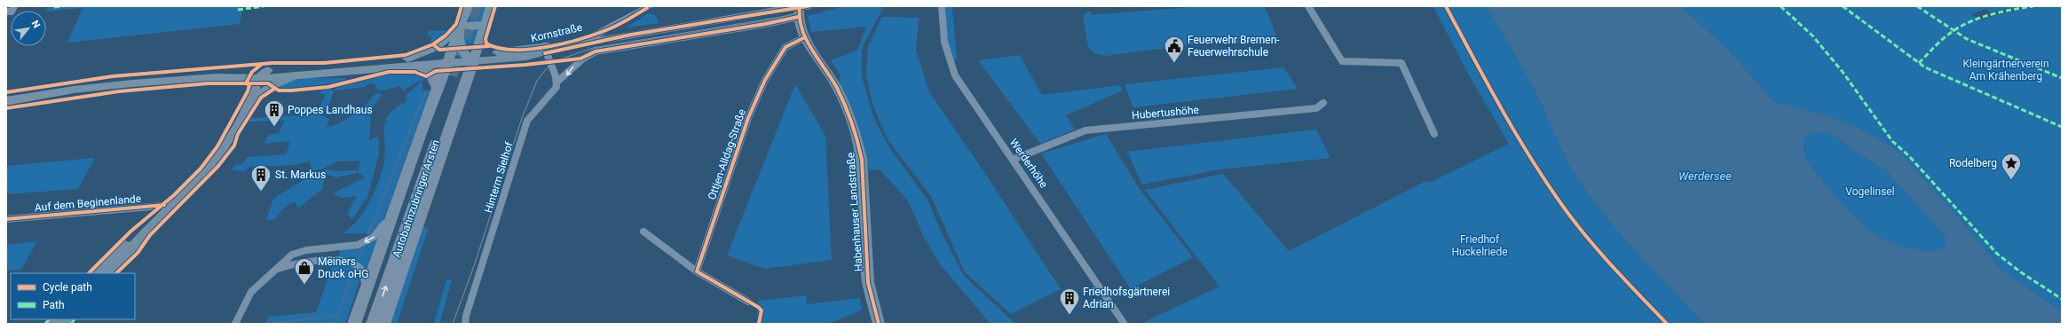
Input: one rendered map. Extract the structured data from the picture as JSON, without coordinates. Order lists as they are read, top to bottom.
{
  "streets": {
    "highway": ["Autobahnzubringer Arsten"],
    "street": [
      "Kornstraße",
      "Hubertushöhe",
      "Ottjen-Alldag-Straße",
      "Werderhöhe",
      "Hinterm Sielhof",
      "Auf dem Beginenlande",
      "Habenhauser Landstraße"
    ]
  },
  "crossings": [
    ["Hubertushöhe", "Werderhöhe"],
    ["Ottjen-Alldag-Straße", "Habenhauser Landstraße"],
    ["Hinterm Sielhof", "Habenhauser Landstraße"]
  ],
  "water": ["Werdersee"],
  "parks": ["Kleingärtnerverein Am Krähenberg", "Vogelinsel", "Friedhof Huckelriede"],
  "places": {
    "public building": ["Feuerwehr Bremen- Feuerwehrschule"],
    "building": ["Poppes Landhaus", "St. Markus", "Friedhofsgärtnerei Adrian"],
    "place": ["Rodelberg"],
    "shop": ["Meiners Druck oHG"]
  },
  "legend": ["Cycle path", "Path"],
  "north": "top right"
}
